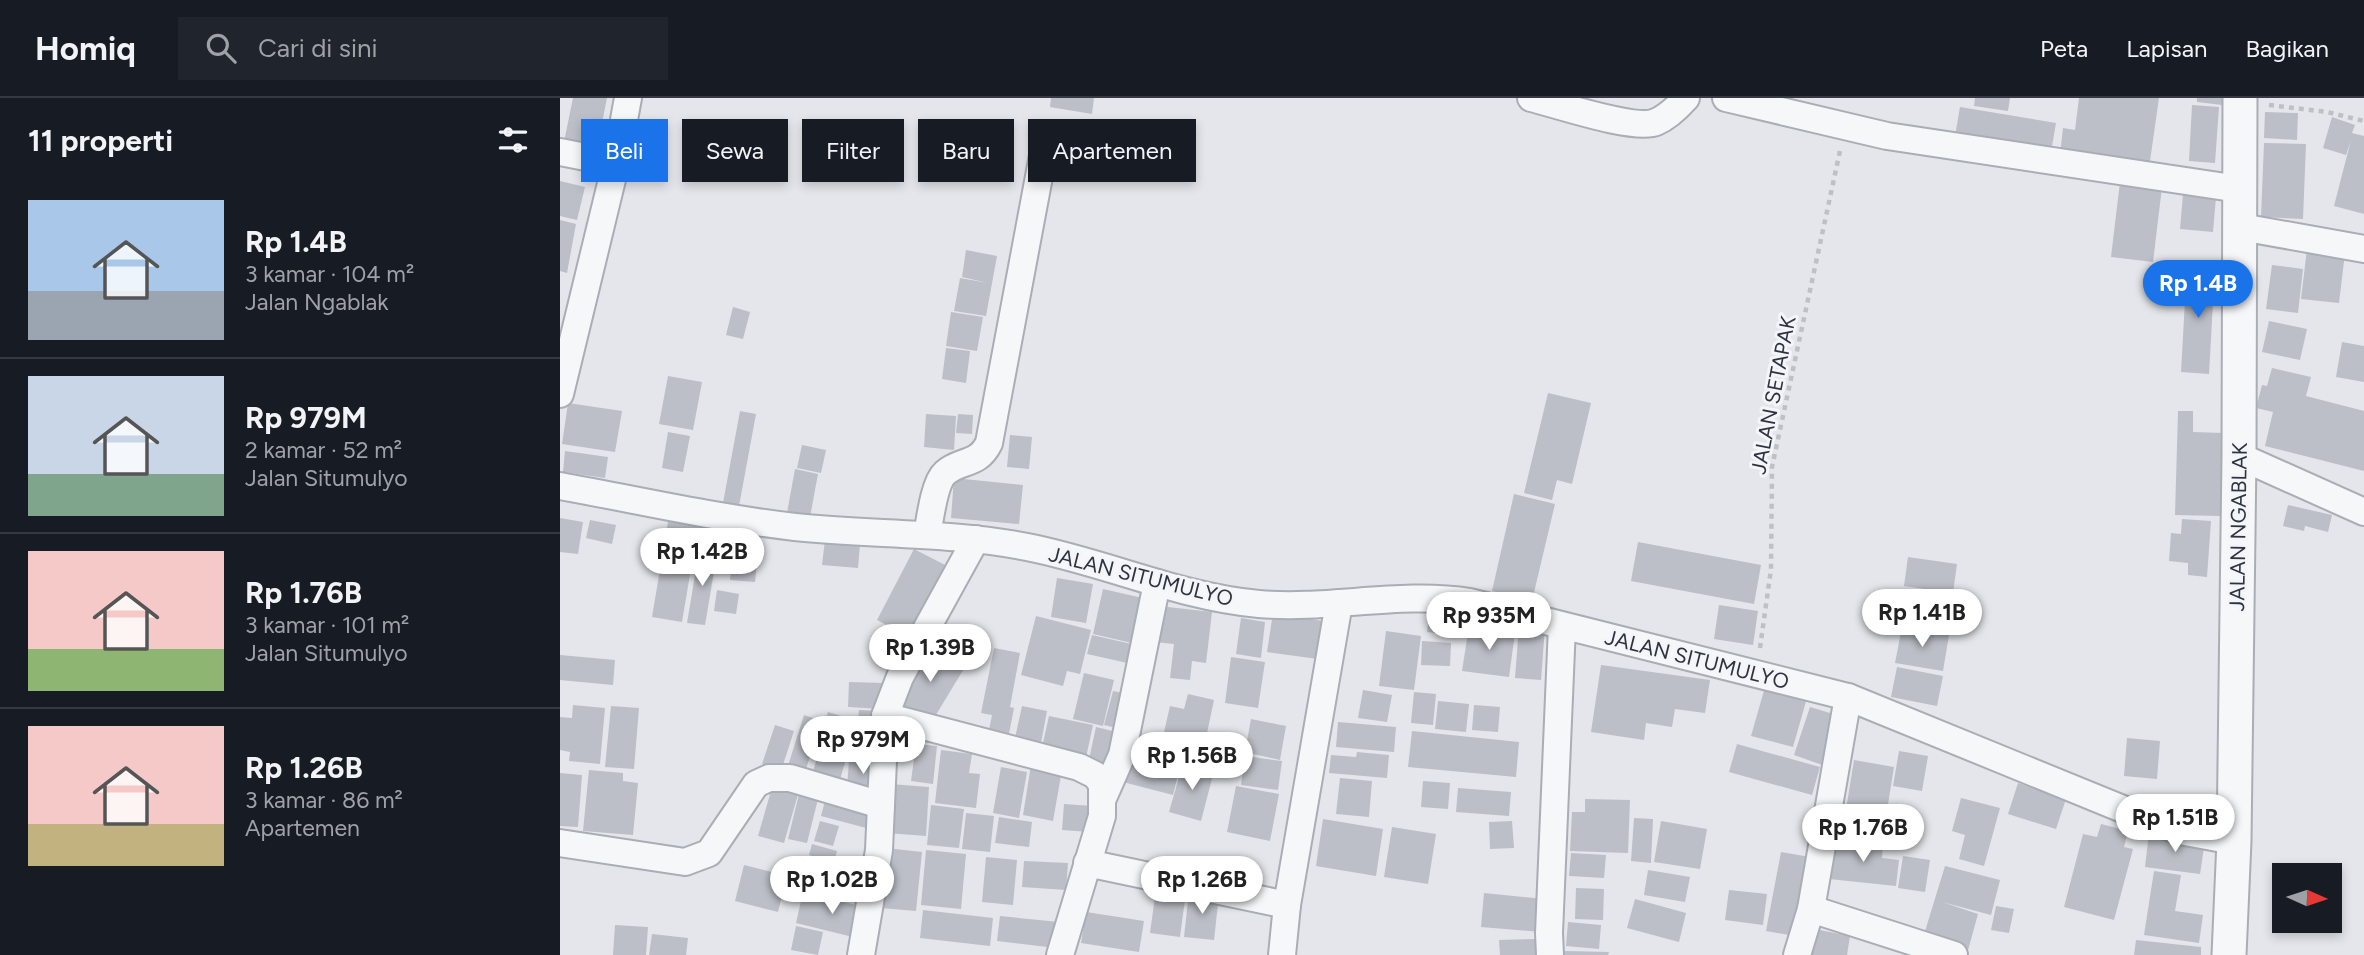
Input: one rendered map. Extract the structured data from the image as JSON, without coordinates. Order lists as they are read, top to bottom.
{
  "streets": {
    "street": ["JALAN NGABLAK", "JALAN SITUMULYO"],
    "path": ["JALAN SETAPAK"]
  },
  "crossings": [
    ["JALAN SETAPAK", "JALAN SITUMULYO"],
    ["JALAN NGABLAK", "JALAN SITUMULYO"]
  ],
  "north": "right",
  "page": {
    "header": "Homiq",
    "search": "Cari di sini",
    "nav": ["Peta", "Lapisan", "Bagikan"],
    "heading": "11 properti",
    "chip": [
      "Beli",
      "Sewa",
      "Filter",
      "Baru",
      "Apartemen"
    ],
    "list": [
      {
        "name": "Rp 1.4B",
        "note": "3 kamar · 104 m² · Jalan Ngablak"
      },
      {
        "name": "Rp 979M",
        "note": "2 kamar · 52 m² · Jalan Situmulyo"
      },
      {
        "name": "Rp 1.76B",
        "note": "3 kamar · 101 m² · Jalan Situmulyo"
      },
      {
        "name": "Rp 1.26B",
        "note": "3 kamar · 86 m² · Apartemen"
      }
    ],
    "price": [
      "Rp 1.4B",
      "Rp 1.42B",
      "Rp 1.41B",
      "Rp 935M",
      "Rp 1.39B",
      "Rp 979M",
      "Rp 1.56B",
      "Rp 1.51B",
      "Rp 1.76B",
      "Rp 1.02B",
      "Rp 1.26B"
    ]
  }
}
